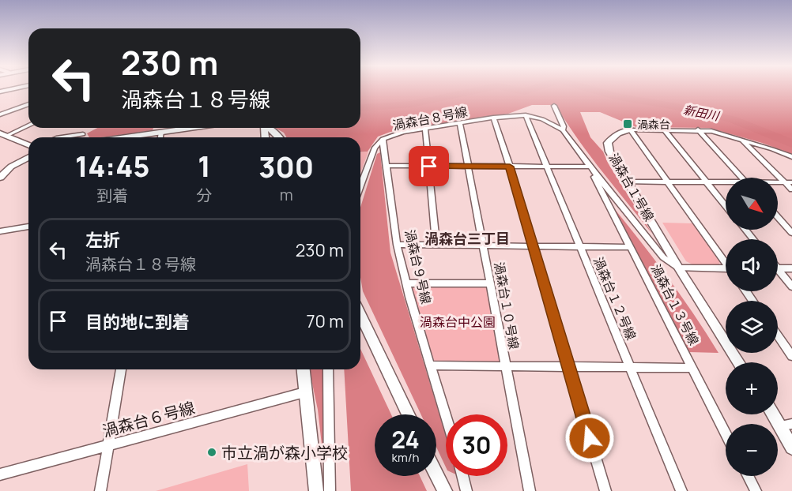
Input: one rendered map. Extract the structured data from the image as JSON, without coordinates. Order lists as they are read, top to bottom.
{
  "streets": {
    "street": [
      "渦森台８号線",
      "渦森台１号線",
      "渦森台９号線",
      "渦森台１２号線",
      "渦森台１３号線",
      "渦森台１０号線",
      "渦森台６号線"
    ]
  },
  "crossings": [
    ["渦森台８号線", "渦森台１号線"],
    ["渦森台８号線", "渦森台９号線"],
    ["渦森台８号線", "渦森台１２号線"],
    ["渦森台８号線", "渦森台１３号線"],
    ["渦森台８号線", "渦森台１０号線"]
  ],
  "districts": ["渦森台三丁目"],
  "water": ["新田川"],
  "parks": ["渦森台中公園"],
  "places": {
    "transit": ["渦森台"],
    "other": ["市立渦が森小学校"]
  },
  "north": "bottom right",
  "page": {
    "turn": ["230 m", "渦森台１８号線"],
    "eta": [
      "14:45",
      "到着",
      "1",
      "分",
      "300",
      "m"
    ],
    "map_buttons": ["+", "−"],
    "list": [
      {
        "name": "左折",
        "note": "渦森台１８号線",
        "value": "230 m"
      },
      {
        "name": "目的地に到着",
        "value": "70 m"
      }
    ],
    "speed": "24 km/h",
    "limit": "30"
  }
}
